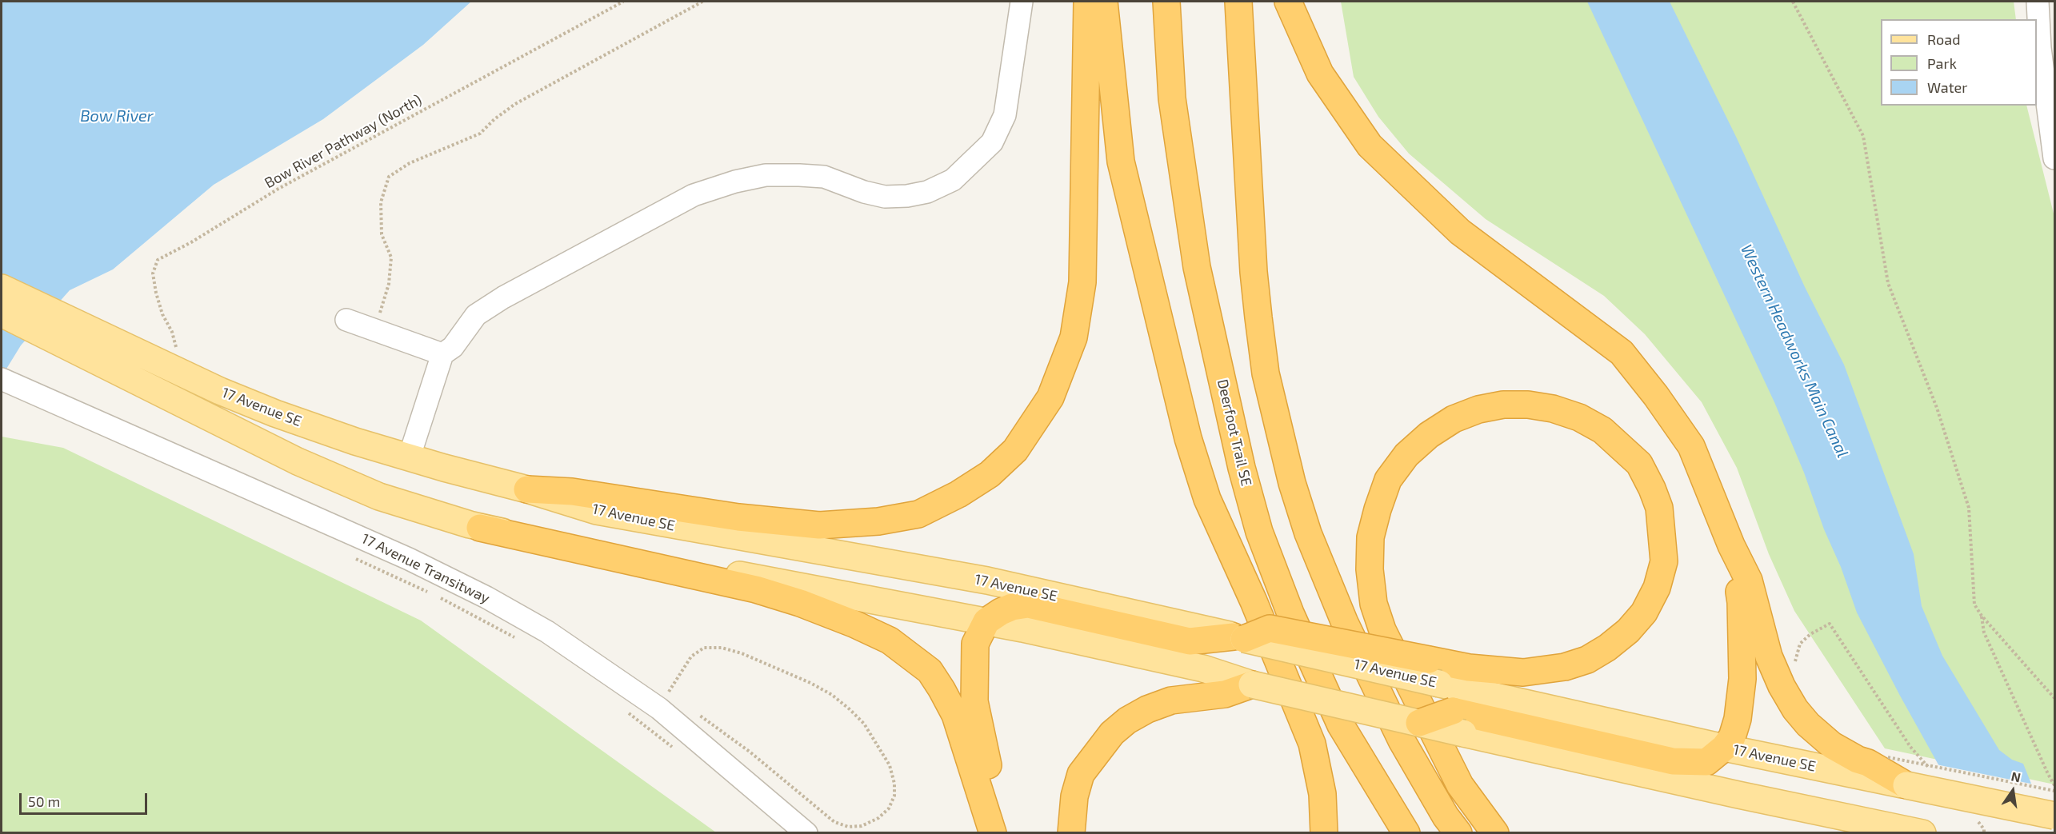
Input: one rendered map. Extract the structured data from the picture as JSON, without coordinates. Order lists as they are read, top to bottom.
{
  "streets": {
    "highway": ["Deerfoot Trail SE"],
    "main road": ["17 Avenue SE"],
    "street": ["17 Avenue Transitway"],
    "path": ["Bow River Pathway (North)"]
  },
  "water": ["Bow River", "Western Headworks Main Canal"],
  "legend": ["Road", "Park", "Water"],
  "scale_bar": "50 m",
  "north": "top"
}
